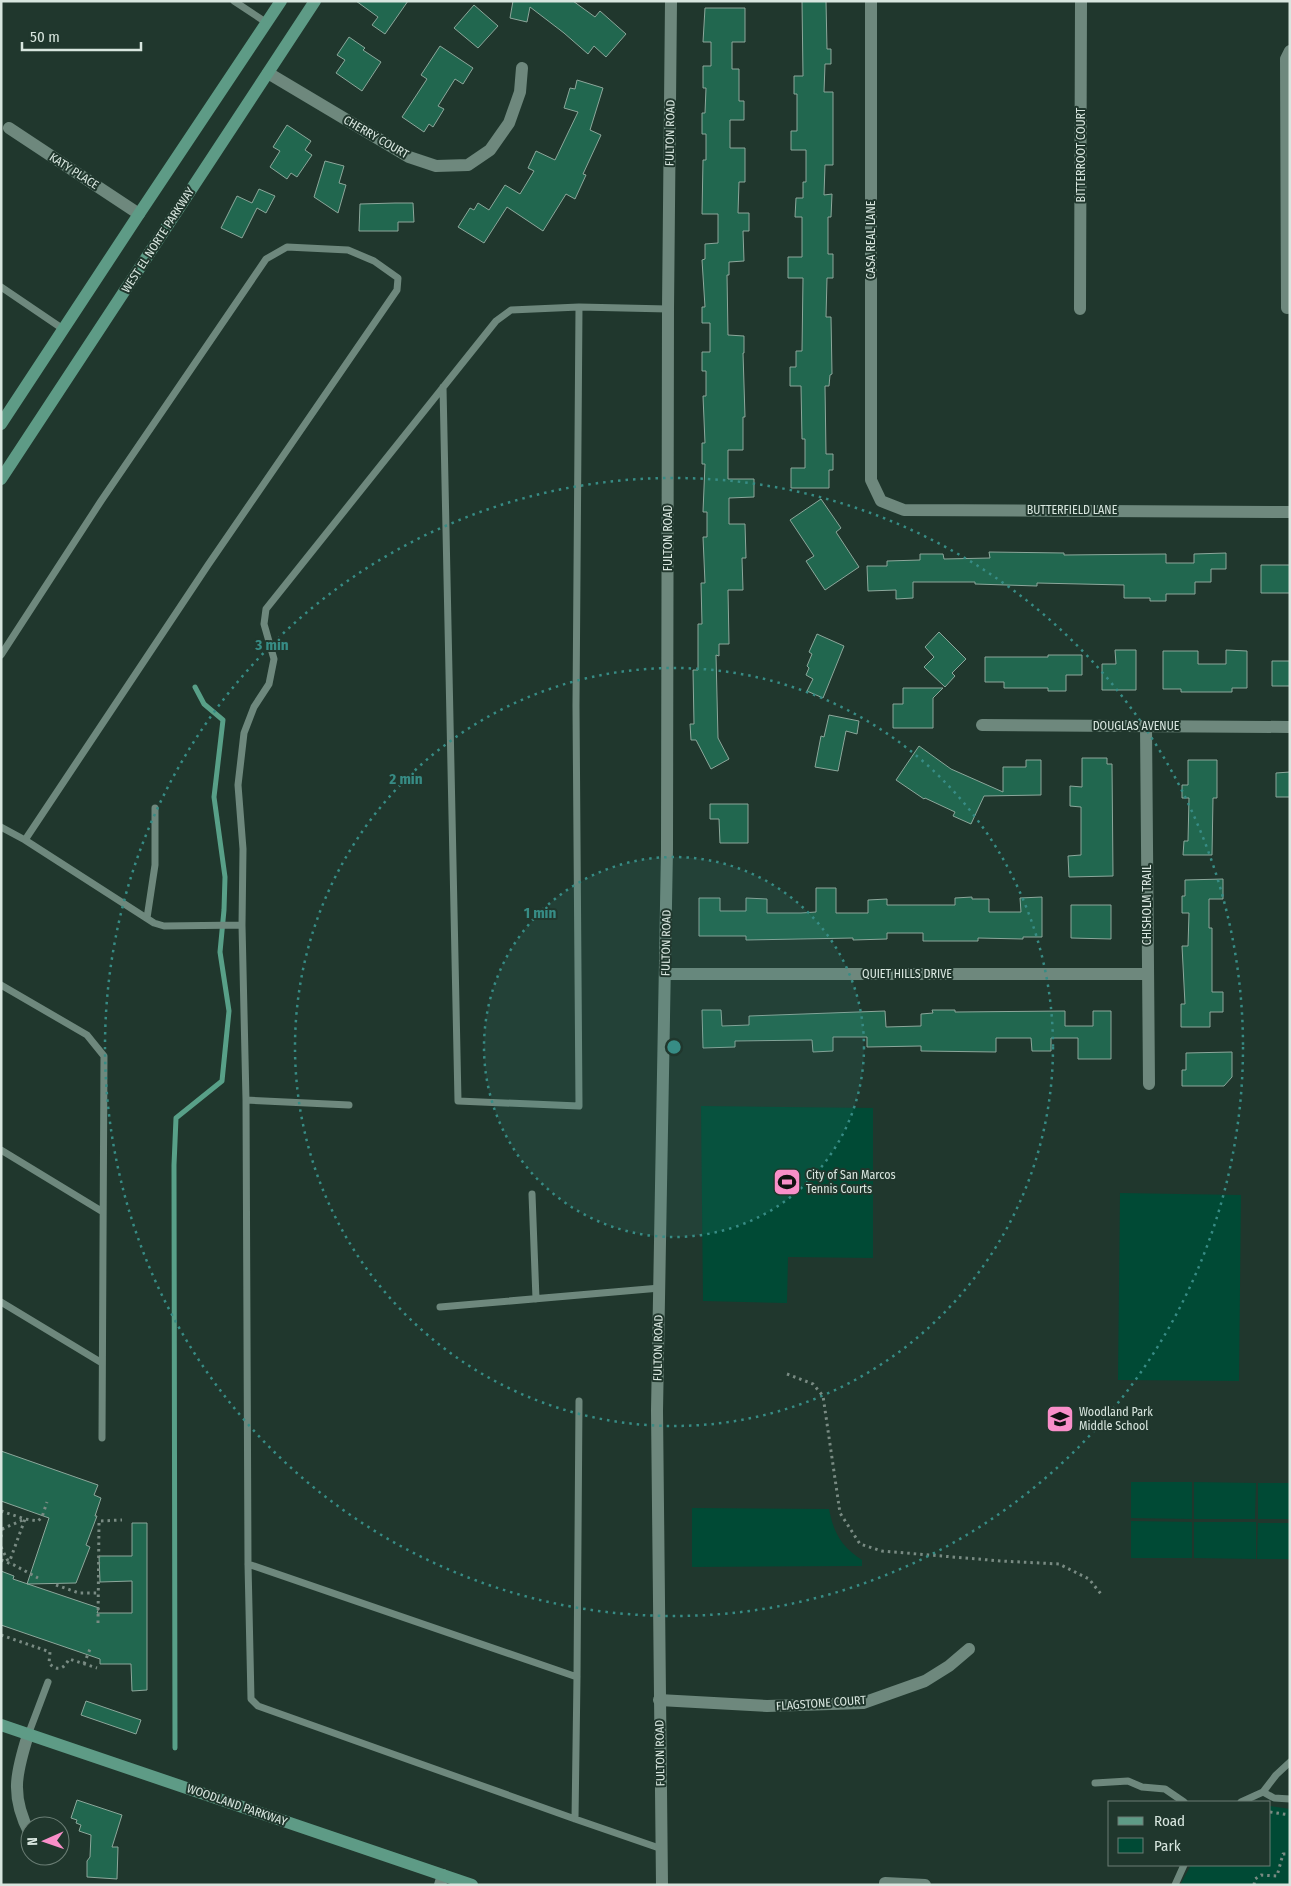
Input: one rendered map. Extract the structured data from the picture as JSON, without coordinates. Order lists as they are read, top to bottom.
{
  "streets": {
    "main road": ["WEST EL NORTE PARKWAY", "WOODLAND PARKWAY"],
    "street": [
      "FULTON ROAD",
      "CHERRY COURT",
      "BITTERROOT COURT",
      "KATY PLACE",
      "CASA REAL LANE",
      "BUTTERFIELD LANE",
      "DOUGLAS AVENUE",
      "CHISHOLM TRAIL",
      "QUIET HILLS DRIVE",
      "FLAGSTONE COURT"
    ]
  },
  "crossings": [
    ["FULTON ROAD", "QUIET HILLS DRIVE"],
    ["FULTON ROAD", "FLAGSTONE COURT"],
    ["CHERRY COURT", "WEST EL NORTE PARKWAY"],
    ["CASA REAL LANE", "BUTTERFIELD LANE"],
    ["DOUGLAS AVENUE", "CHISHOLM TRAIL"],
    ["CHISHOLM TRAIL", "QUIET HILLS DRIVE"]
  ],
  "places": {
    "sports": ["City of San Marcos Tennis Courts"],
    "school or university": ["Woodland Park Middle School"]
  },
  "legend": ["Road", "Park"],
  "scale_bar": "50 m",
  "north": "left",
  "rings": ["3 min", "2 min", "1 min"]
}
